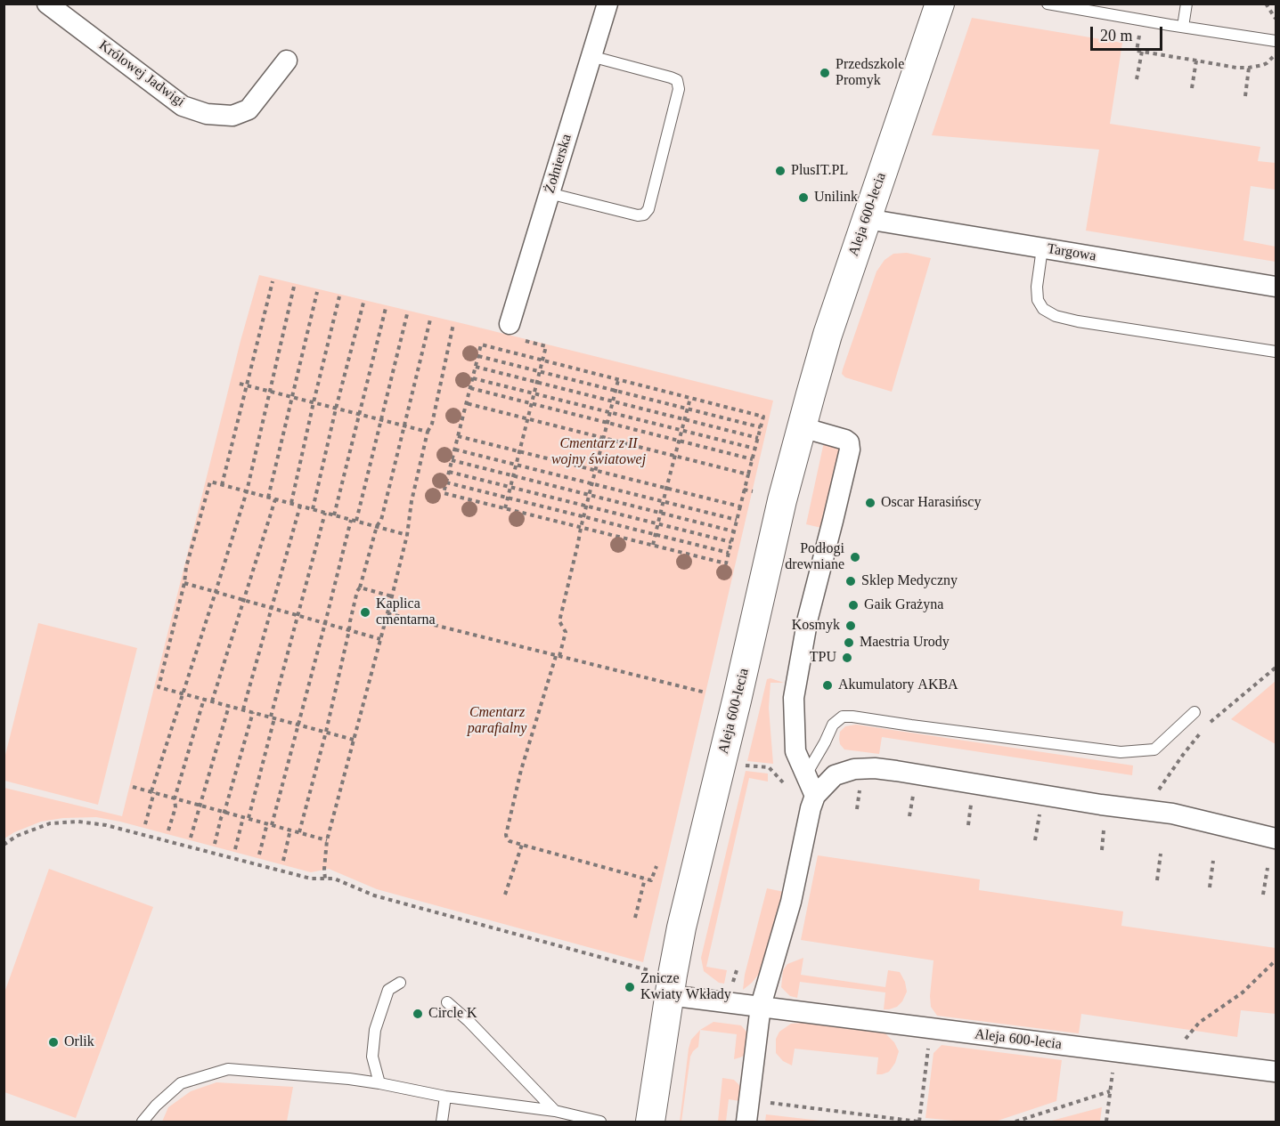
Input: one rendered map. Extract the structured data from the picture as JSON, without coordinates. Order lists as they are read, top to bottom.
{
  "streets": {
    "main road": ["Aleja 600-lecia"],
    "street": ["Królowej Jadwigi", "Żołnierska", "Targowa"]
  },
  "crossings": [
    ["Aleja 600-lecia", "Targowa"]
  ],
  "parks": ["Cmentarz z II wojny światowej", "Cmentarz parafialny"],
  "places": [
    "Przedszkole Promyk",
    "PlusIT.PL",
    "Unilink",
    "Oscar Harasińscy",
    "Podłogi drewniane",
    "Sklep Medyczny",
    "Gaik Grażyna",
    "Kaplica cmentarna",
    "Kosmyk",
    "Maestria Urody",
    "TPU",
    "Akumulatory AKBA",
    "Znicze Kwiaty Wkłady",
    "Circle K",
    "Orlik"
  ],
  "scale_bar": "20 m"
}
